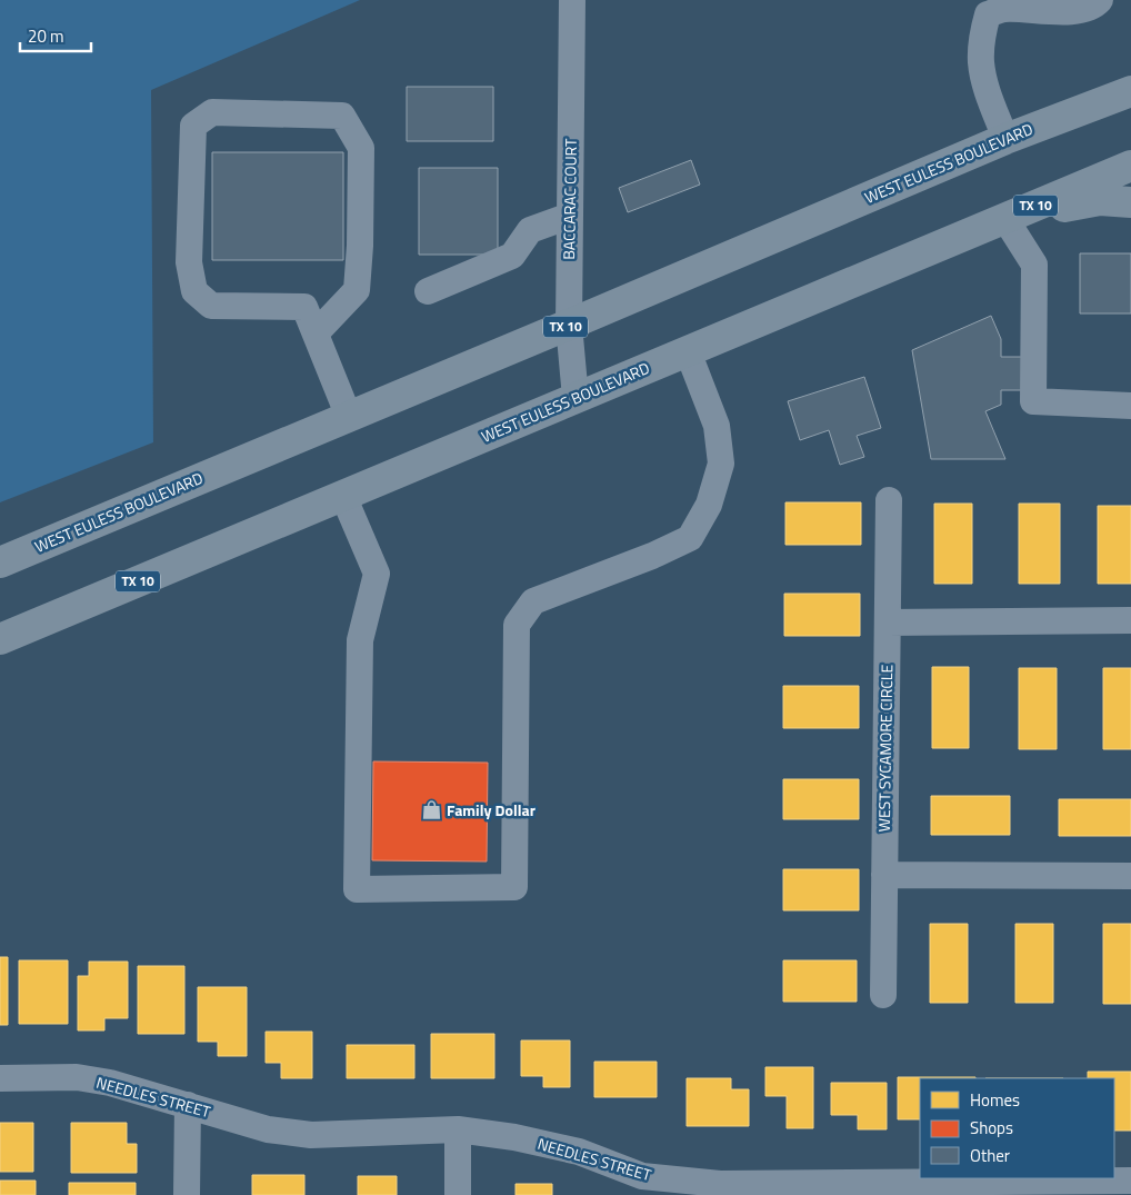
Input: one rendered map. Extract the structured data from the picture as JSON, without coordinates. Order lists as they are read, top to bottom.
{
  "streets": {
    "main road": ["WEST EULESS BOULEVARD", "TX 10"],
    "street": ["BACCARAC COURT", "WEST SYCAMORE CIRCLE", "NEEDLES STREET"]
  },
  "crossings": [
    ["WEST EULESS BOULEVARD", "BACCARAC COURT"]
  ],
  "places": {
    "shop": ["Family Dollar"]
  },
  "legend": ["Homes", "Shops", "Other"],
  "scale_bar": "20 m"
}
